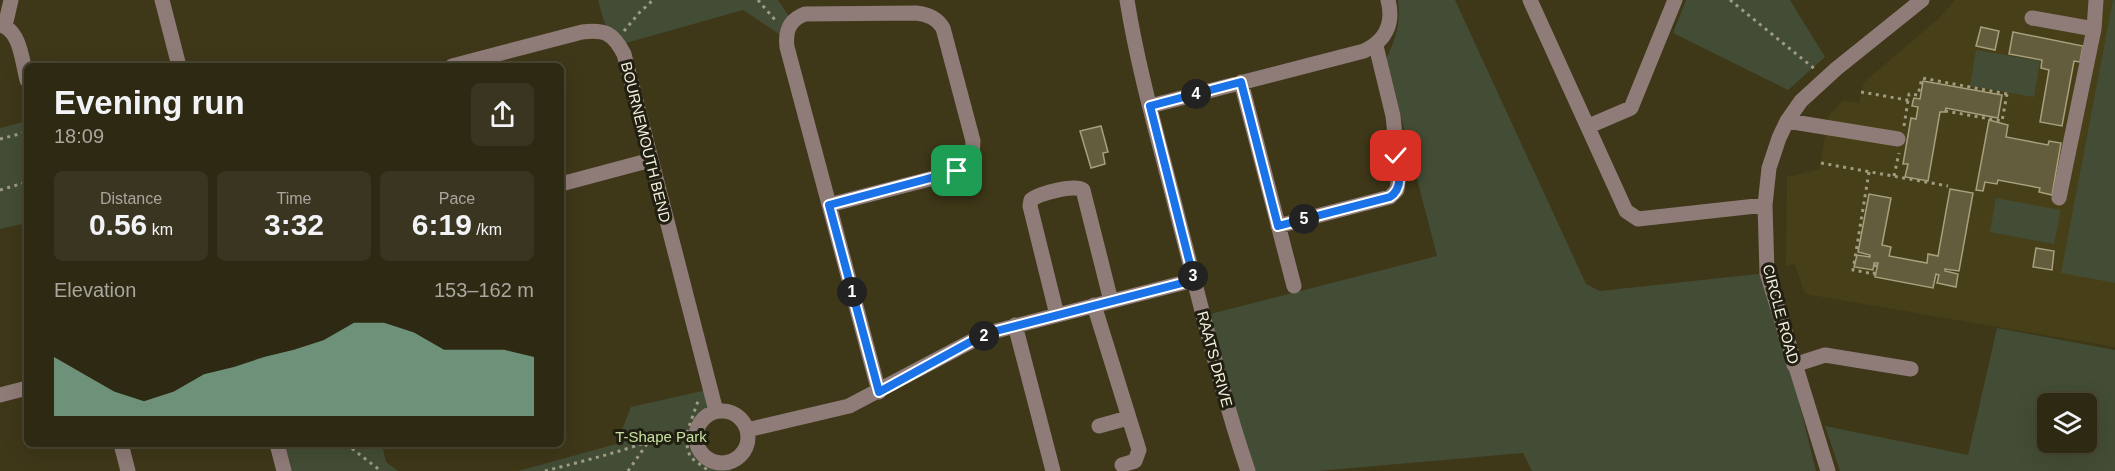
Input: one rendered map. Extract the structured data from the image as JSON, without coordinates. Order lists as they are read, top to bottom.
{
  "streets": {
    "street": ["BOURNEMOUTH BEND", "CIRCLE ROAD", "RAATS DRIVE"]
  },
  "parks": ["T-Shape Park"],
  "page": {
    "heading": ["Evening run", "18:09"],
    "pins": [
      "4",
      "5",
      "3",
      "1",
      "2"
    ],
    "stats": [
      ["Distance", "0.56 km"],
      ["Time", "3:32"],
      ["Pace", "6:19 /km"]
    ],
    "chart": ["Elevation", "153–162 m"]
  }
}
